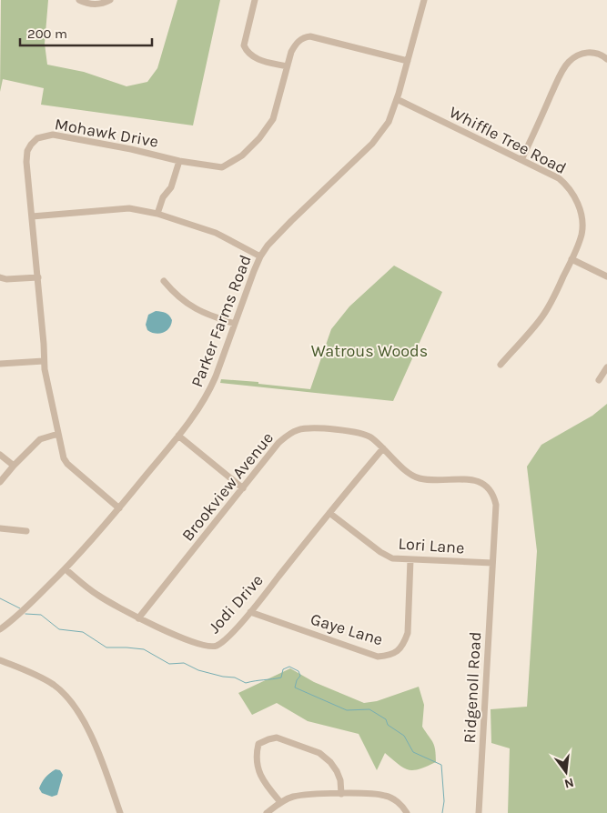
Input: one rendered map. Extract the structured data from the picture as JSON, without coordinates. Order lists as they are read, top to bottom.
{
  "streets": {
    "street": [
      "Mohawk Drive",
      "Whiffle Tree Road",
      "Parker Farms Road",
      "Brookview Avenue",
      "Lori Lane",
      "Jodi Drive",
      "Gaye Lane",
      "Ridgenoll Road"
    ]
  },
  "crossings": [
    ["Mohawk Drive", "Parker Farms Road"],
    ["Whiffle Tree Road", "Parker Farms Road"],
    ["Parker Farms Road", "Jodi Drive"],
    ["Brookview Avenue", "Lori Lane"],
    ["Brookview Avenue", "Jodi Drive"],
    ["Brookview Avenue", "Ridgenoll Road"],
    ["Lori Lane", "Jodi Drive"],
    ["Lori Lane", "Gaye Lane"],
    ["Lori Lane", "Ridgenoll Road"],
    ["Jodi Drive", "Gaye Lane"]
  ],
  "parks": ["Watrous Woods"],
  "scale_bar": "200 m",
  "north": "bottom"
}
